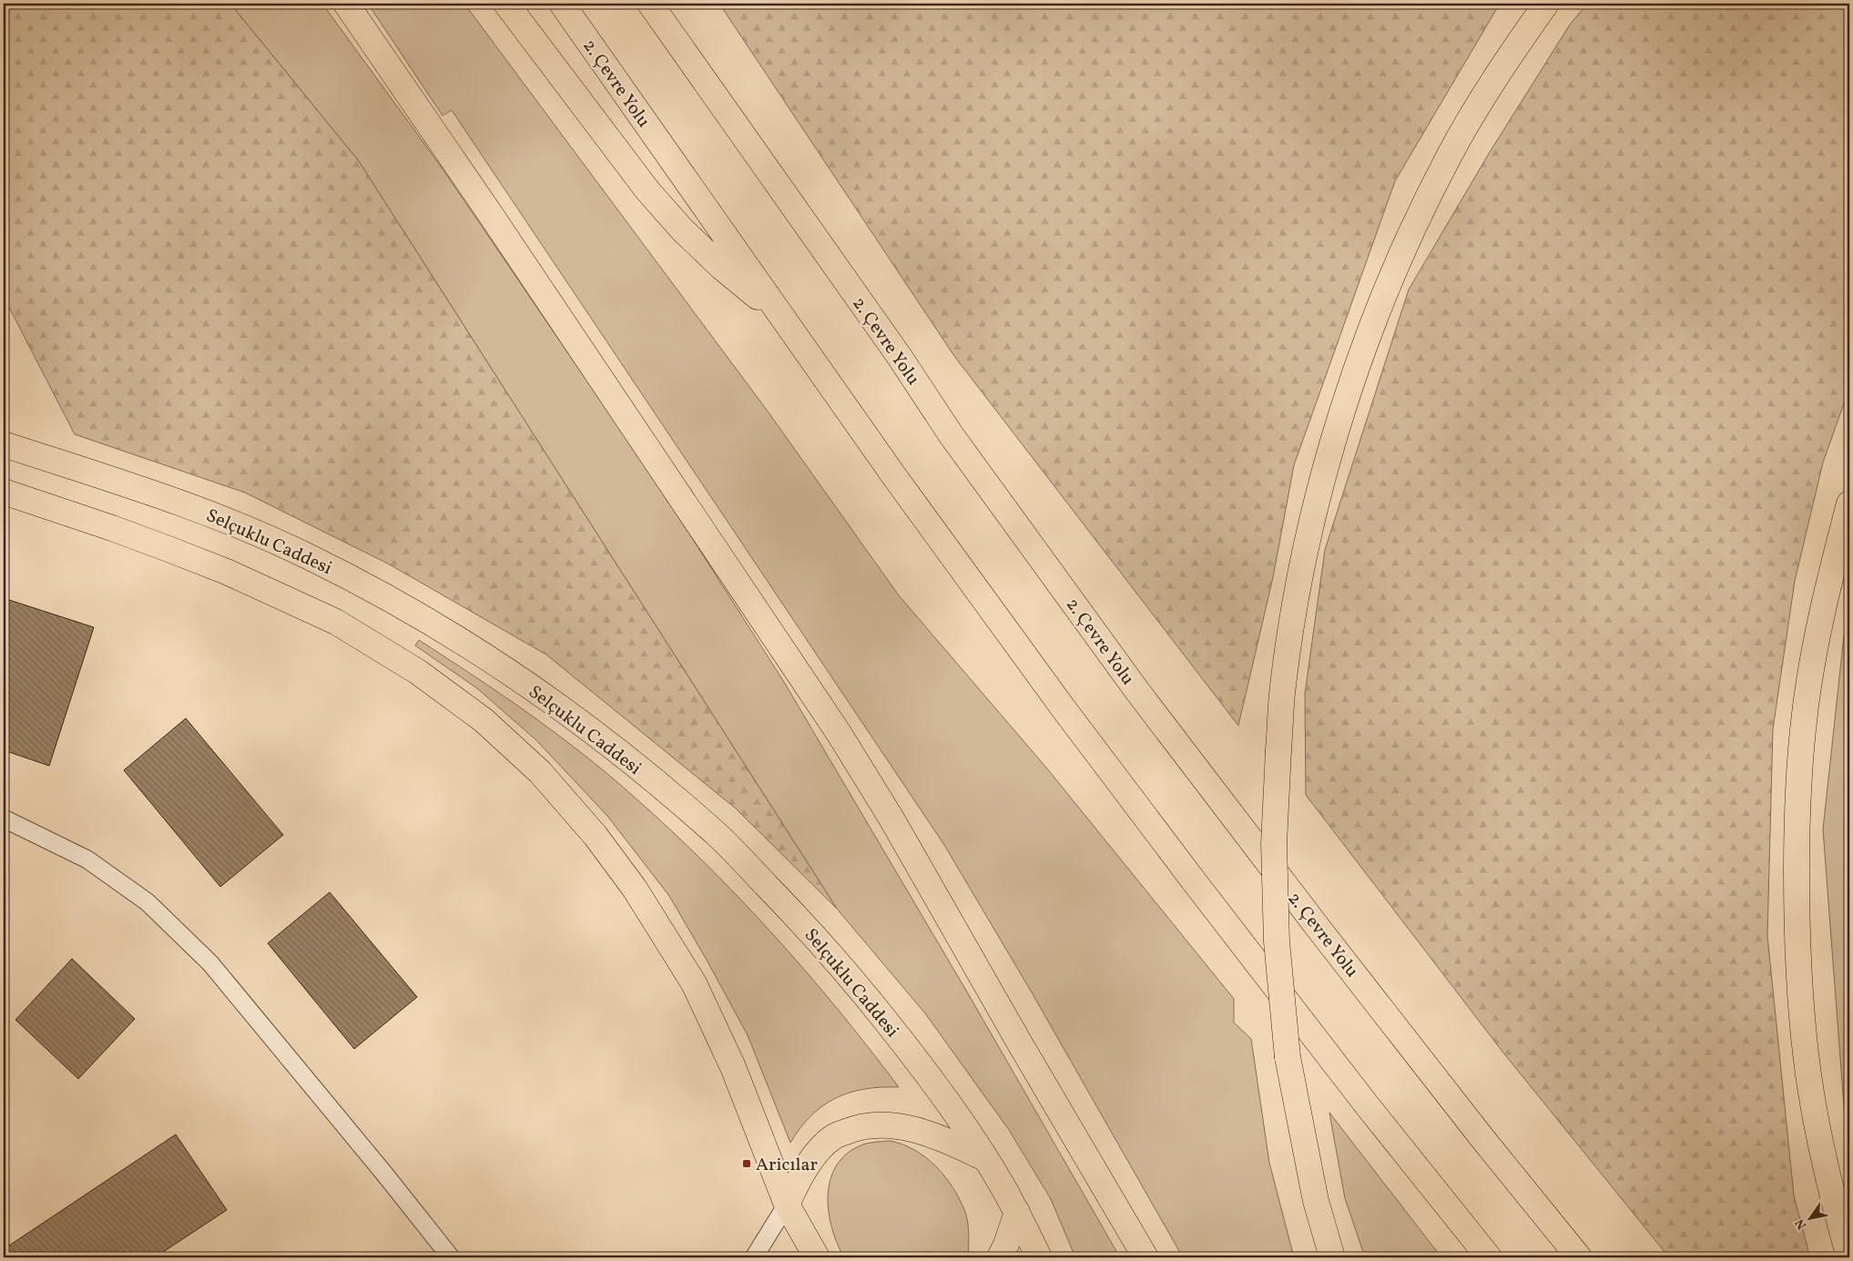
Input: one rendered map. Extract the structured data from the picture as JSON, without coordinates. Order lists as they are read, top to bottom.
{
  "streets": {
    "main road": ["2. Çevre Yolu", "Selçuklu Caddesi"]
  },
  "places": {
    "transit": ["Aricılar"]
  },
  "north": "bottom left"
}
